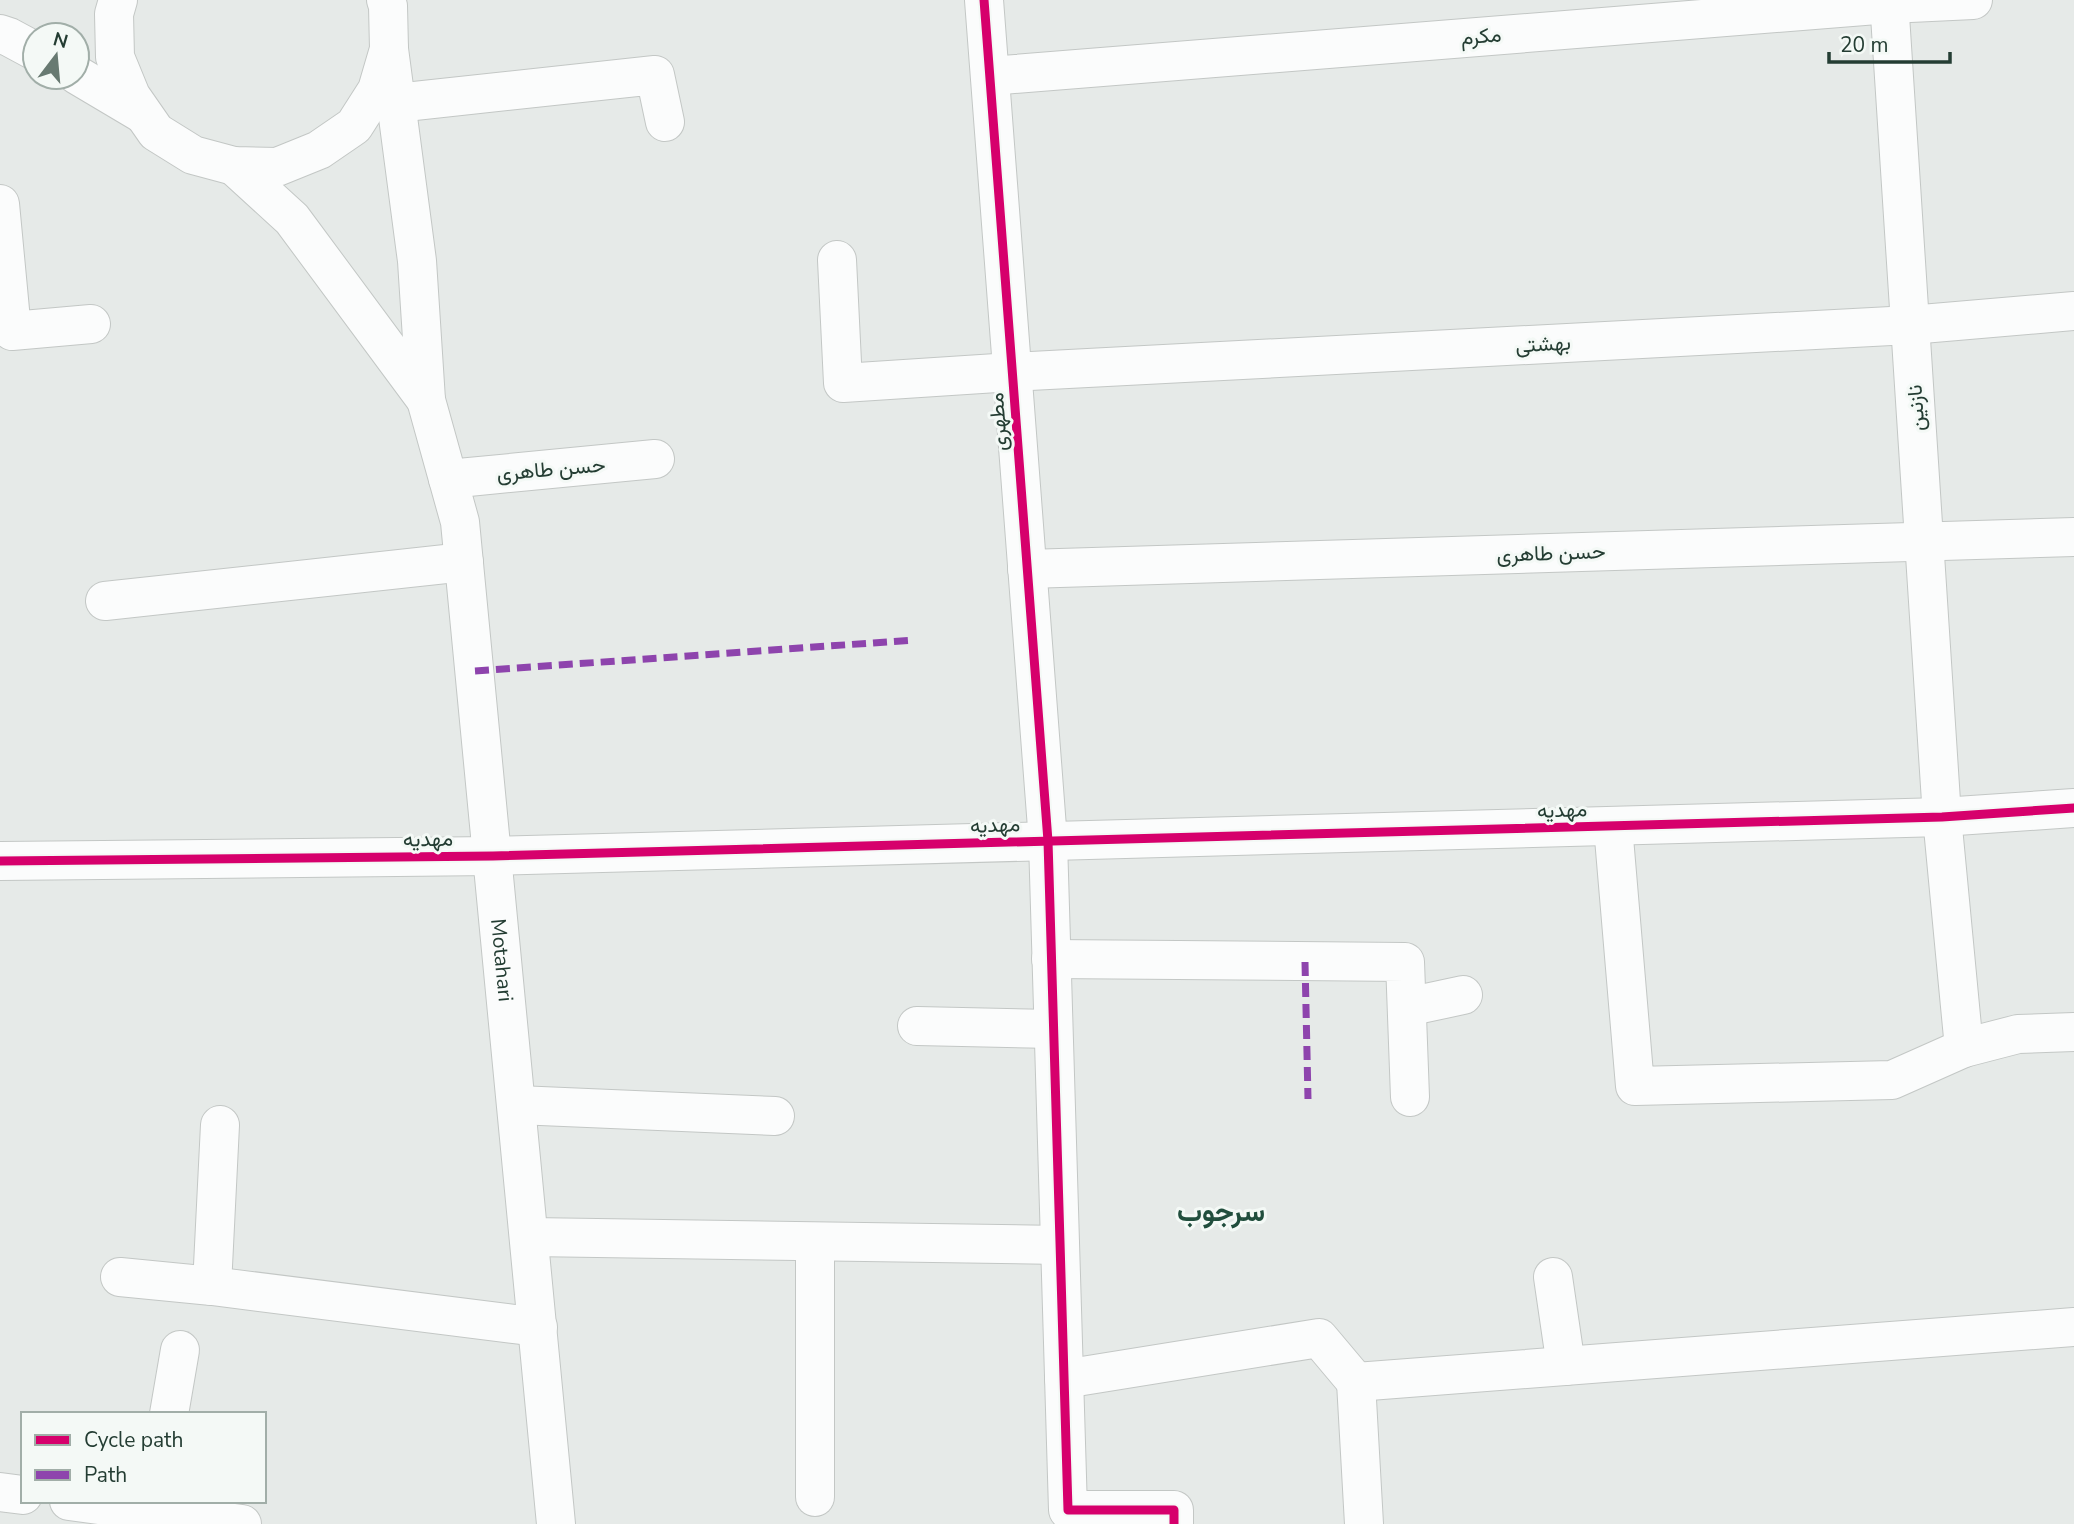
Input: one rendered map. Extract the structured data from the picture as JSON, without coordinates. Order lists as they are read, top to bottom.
{
  "streets": {
    "street": [
      "مکرم",
      "بهشتی",
      "نازنین",
      "مطهری",
      "حسن طاهری",
      "مهدیه",
      "Motahari"
    ]
  },
  "crossings": [
    ["مکرم", "نازنین"],
    ["مکرم", "مطهری"],
    ["بهشتی", "نازنین"],
    ["بهشتی", "مطهری"],
    ["نازنین", "حسن طاهری"],
    ["نازنین", "مهدیه"],
    ["مطهری", "حسن طاهری"],
    ["مطهری", "مهدیه"],
    ["حسن طاهری", "Motahari"],
    ["مهدیه", "Motahari"]
  ],
  "districts": ["سرجوب"],
  "legend": ["Cycle path", "Path"],
  "scale_bar": "20 m",
  "north": "top"
}
